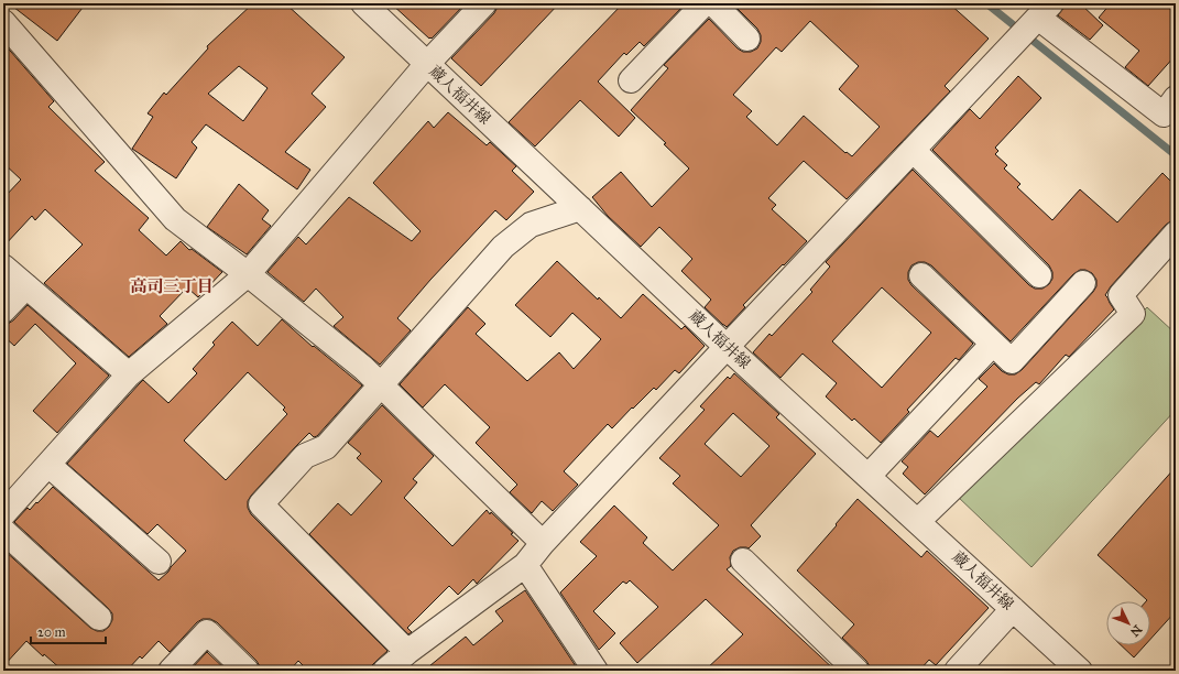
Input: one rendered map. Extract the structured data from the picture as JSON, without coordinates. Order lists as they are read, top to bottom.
{
  "streets": {
    "street": ["蔵人福井線"]
  },
  "districts": ["高司三丁目"],
  "scale_bar": "20 m",
  "north": "bottom right"
}
